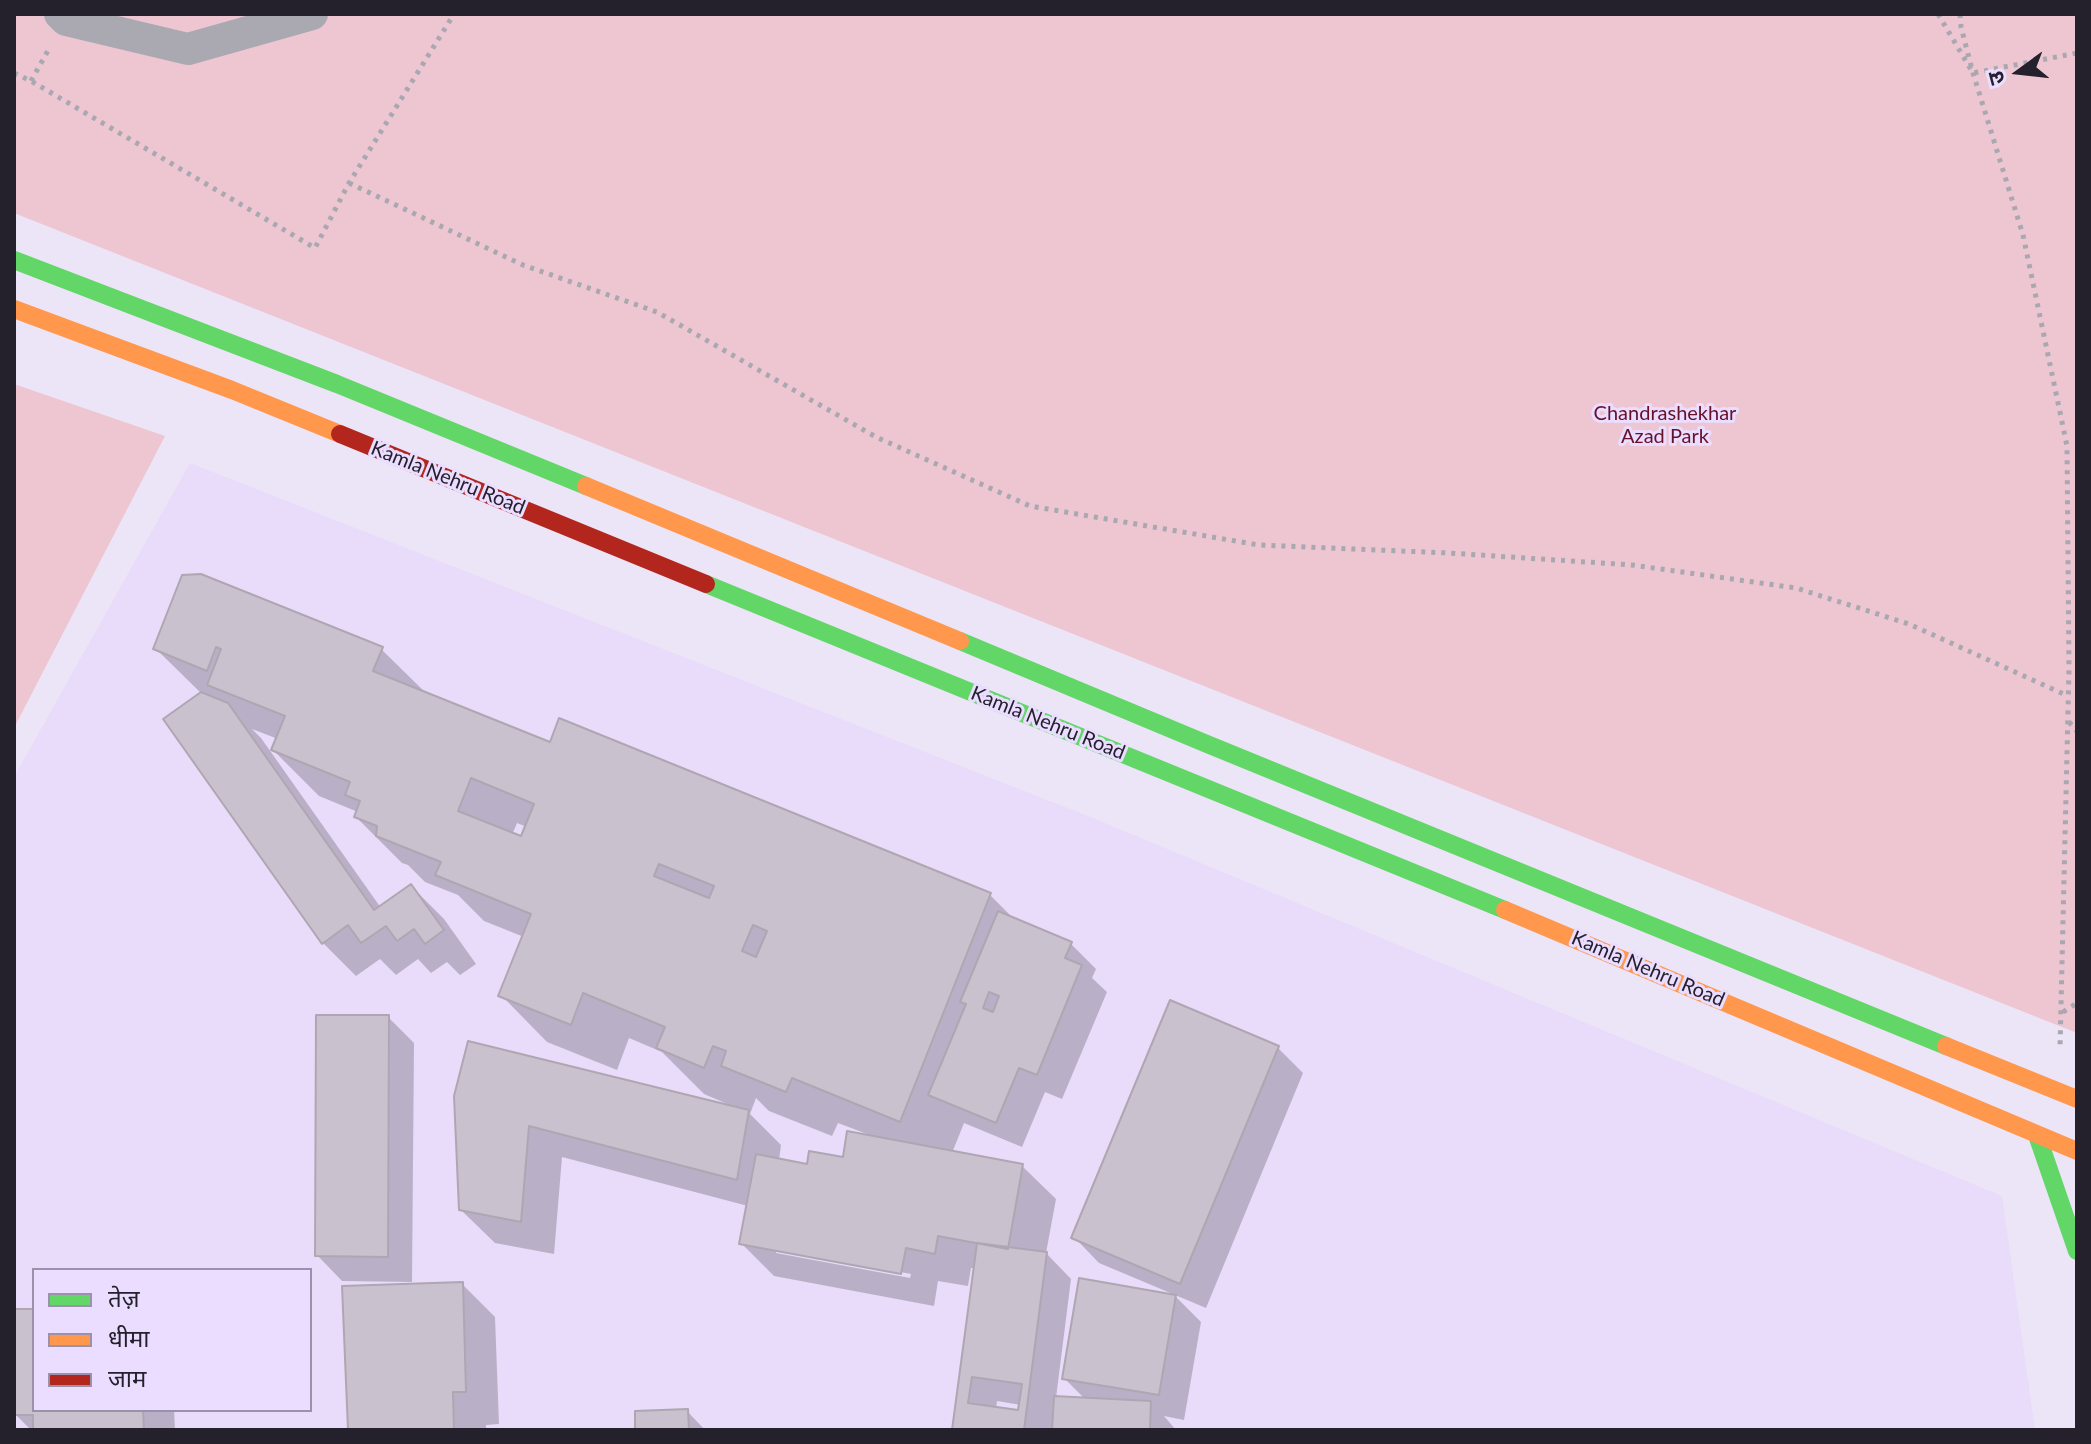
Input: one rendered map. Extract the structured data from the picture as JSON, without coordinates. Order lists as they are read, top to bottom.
{
  "streets": {
    "main road": ["Kamla Nehru Road"]
  },
  "parks": ["Chandrashekhar Azad Park"],
  "legend": ["तेज़", "धीमा", "जाम"],
  "north": "left"
}
